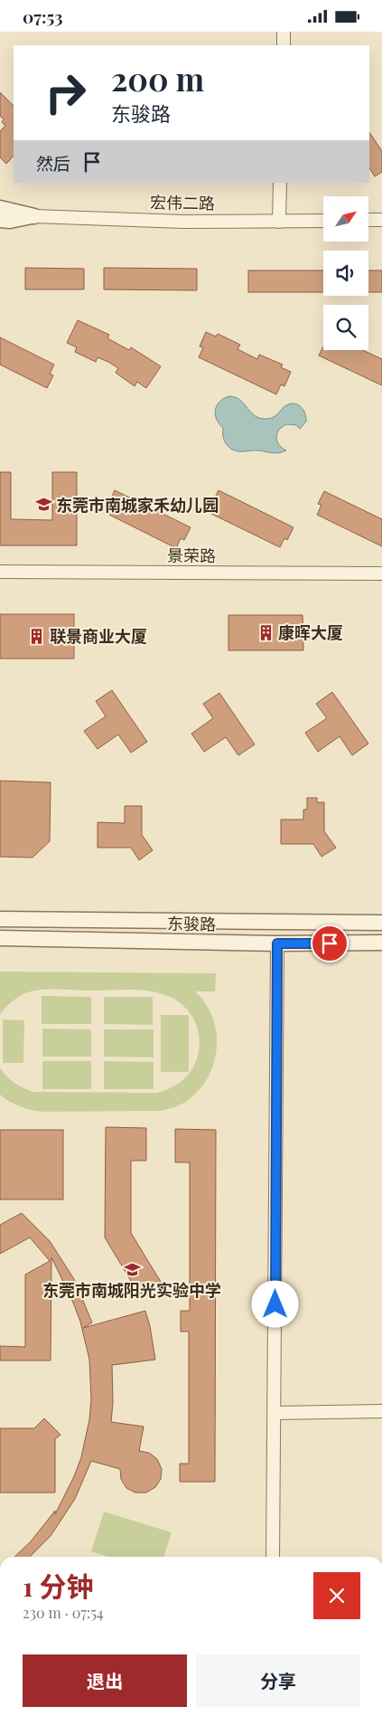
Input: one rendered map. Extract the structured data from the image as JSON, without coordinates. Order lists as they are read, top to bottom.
{
  "streets": {
    "street": ["宏伟二路", "景荣路", "东骏路"]
  },
  "places": {
    "school or university": ["东莞市南城家禾幼儿园", "东莞市南城阳光实验中学"],
    "building": ["康晖大厦", "联景商业大厦"]
  },
  "north": "top right",
  "page": {
    "status": "07:53",
    "turn": ["200 m", "东骏路"],
    "then": "然后",
    "heading": ["1 分钟", "230 m · 07:54"],
    "buttons": ["退出", "分享"]
  }
}
